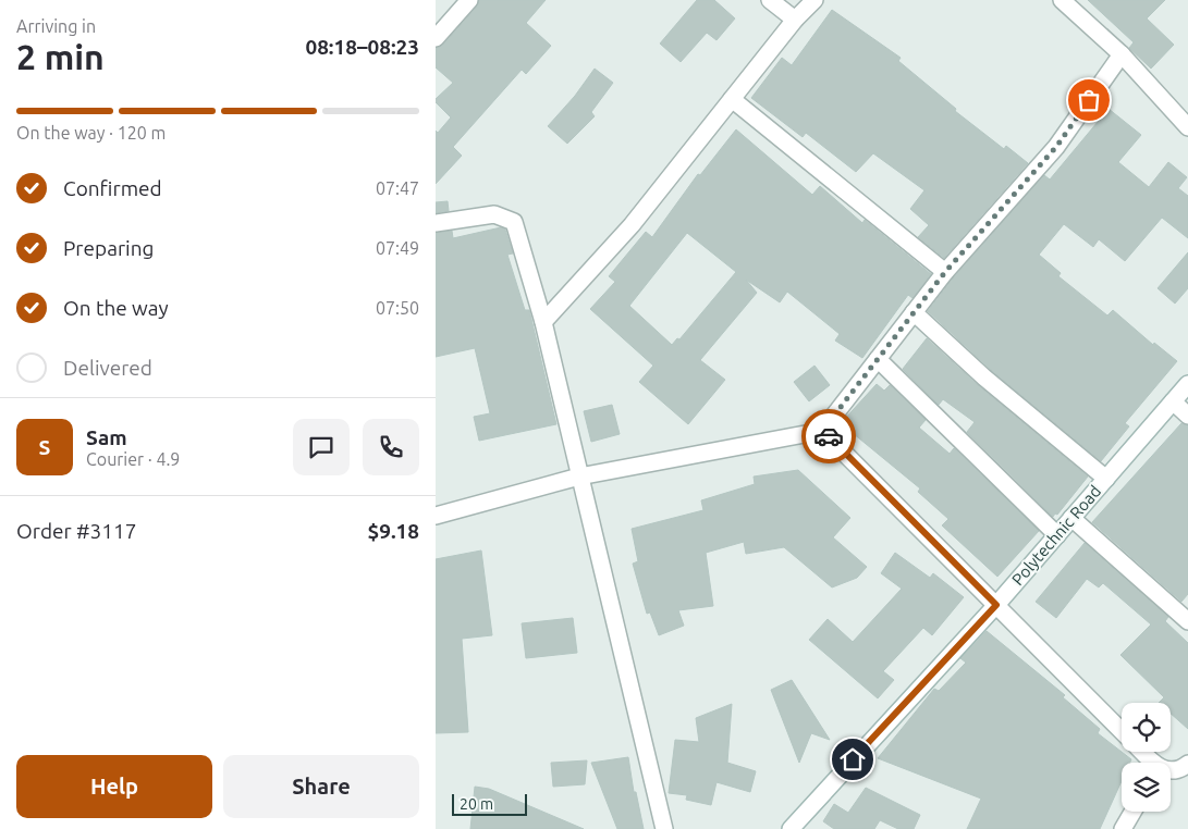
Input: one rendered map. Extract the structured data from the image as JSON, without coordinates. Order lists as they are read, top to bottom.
{
  "streets": {
    "street": ["Polytechnic Road"]
  },
  "scale_bar": "20 m",
  "page": {
    "heading": ["2 min", "Arriving in", "08:18–08:23"],
    "panel": [
      "Sam",
      "Courier · 4.9",
      "Order #3117",
      "$9.18"
    ],
    "bar": "On the way · 120 m",
    "list": [
      ["Confirmed", "07:47"],
      ["Preparing", "07:49"],
      ["On the way", "07:50"],
      "Delivered"
    ],
    "round": "S",
    "buttons": ["Help", "Share"],
    "scale": "20 m"
  }
}
